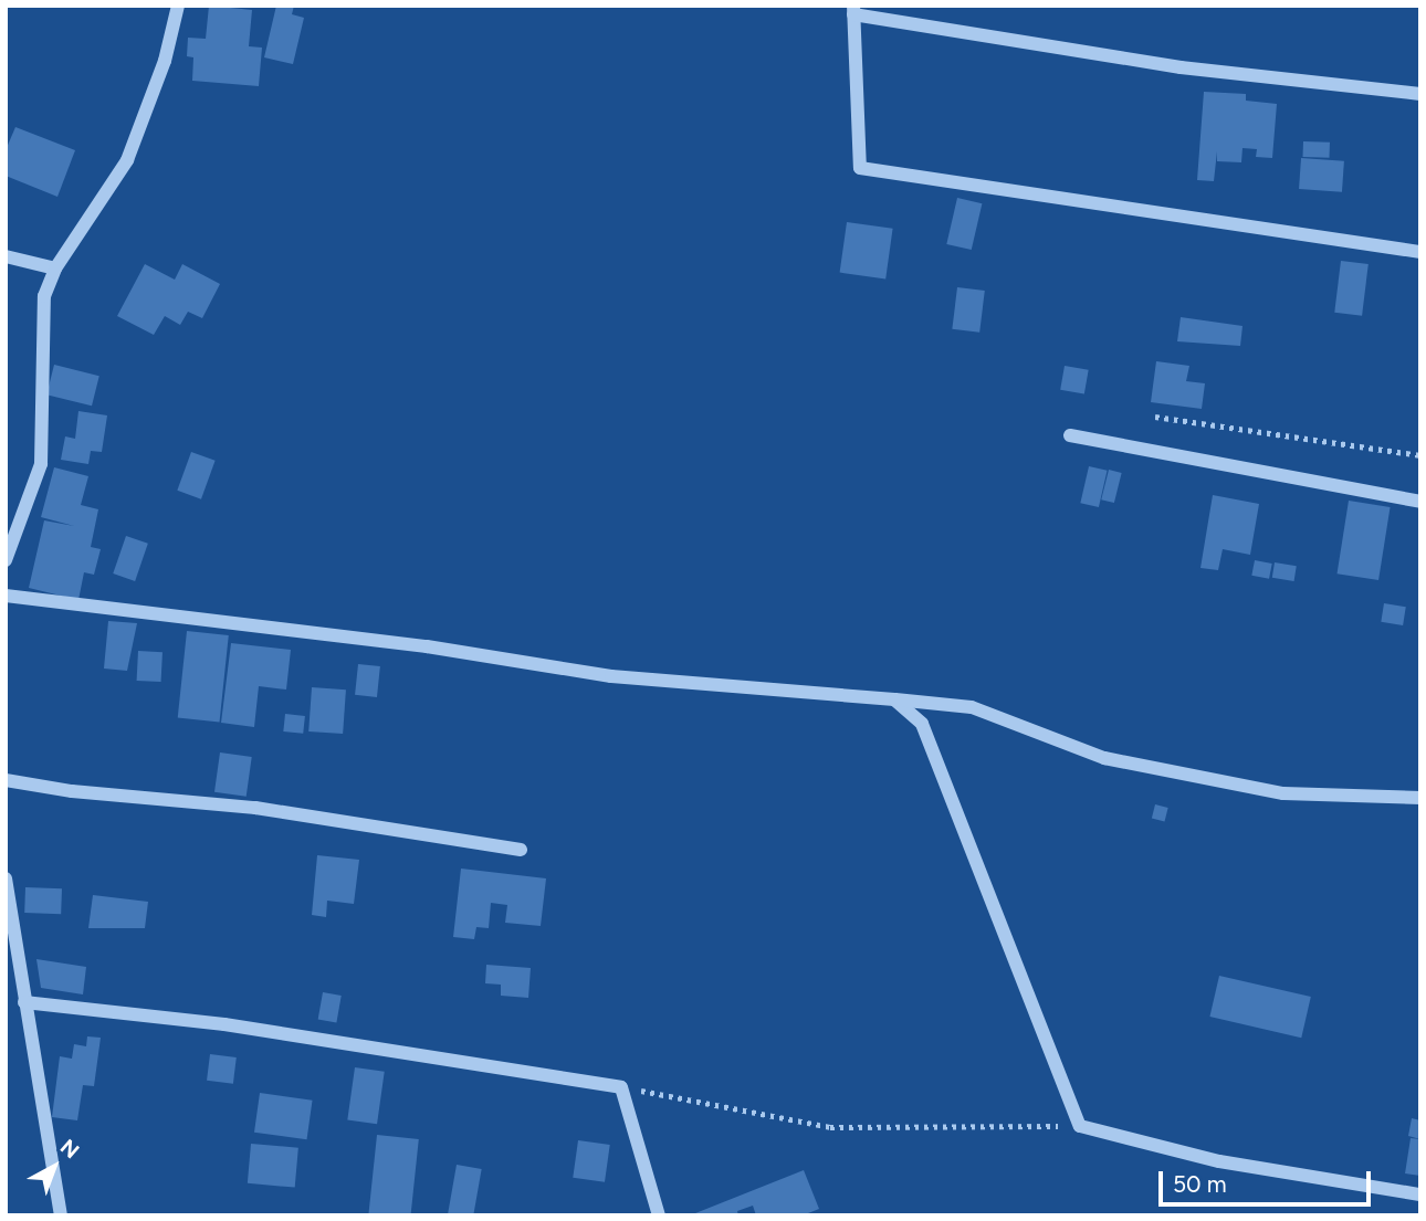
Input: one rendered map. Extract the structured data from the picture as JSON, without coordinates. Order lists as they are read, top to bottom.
{
  "scale_bar": "50 m",
  "north": "top right"
}
